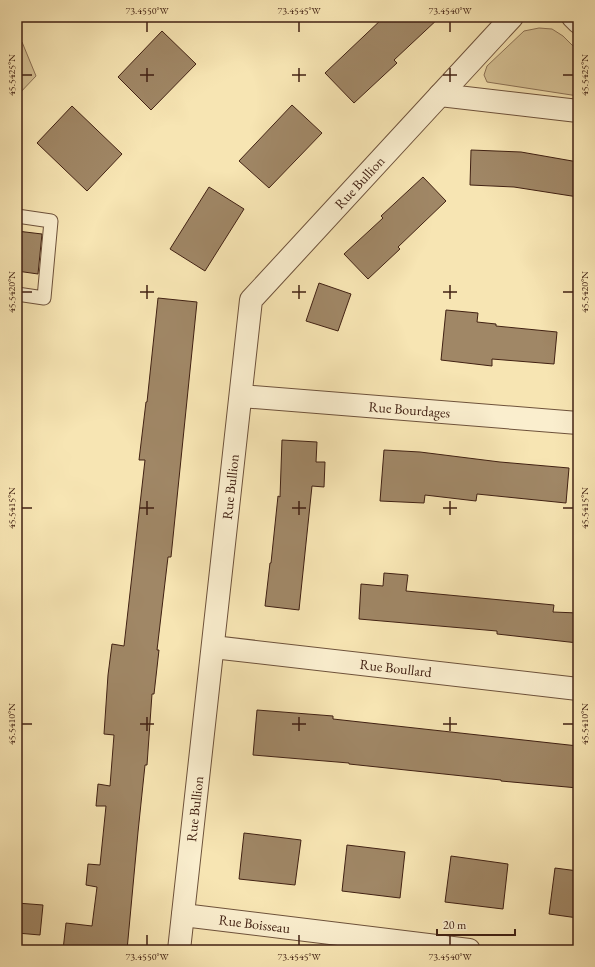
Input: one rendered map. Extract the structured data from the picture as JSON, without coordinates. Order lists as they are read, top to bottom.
{
  "streets": {
    "street": [
      "Rue Bullion",
      "Rue Bourdages",
      "Rue Boullard",
      "Rue Boisseau"
    ]
  },
  "crossings": [
    ["Rue Bullion", "Rue Bourdages"],
    ["Rue Bullion", "Rue Boullard"],
    ["Rue Bullion", "Rue Boisseau"]
  ],
  "scale_bar": "20 m",
  "coordinates": [
    "73.4550°W",
    "73.4545°W",
    "73.4540°W",
    "45.5425°N",
    "45.5420°N",
    "45.5415°N",
    "45.5410°N"
  ]
}
